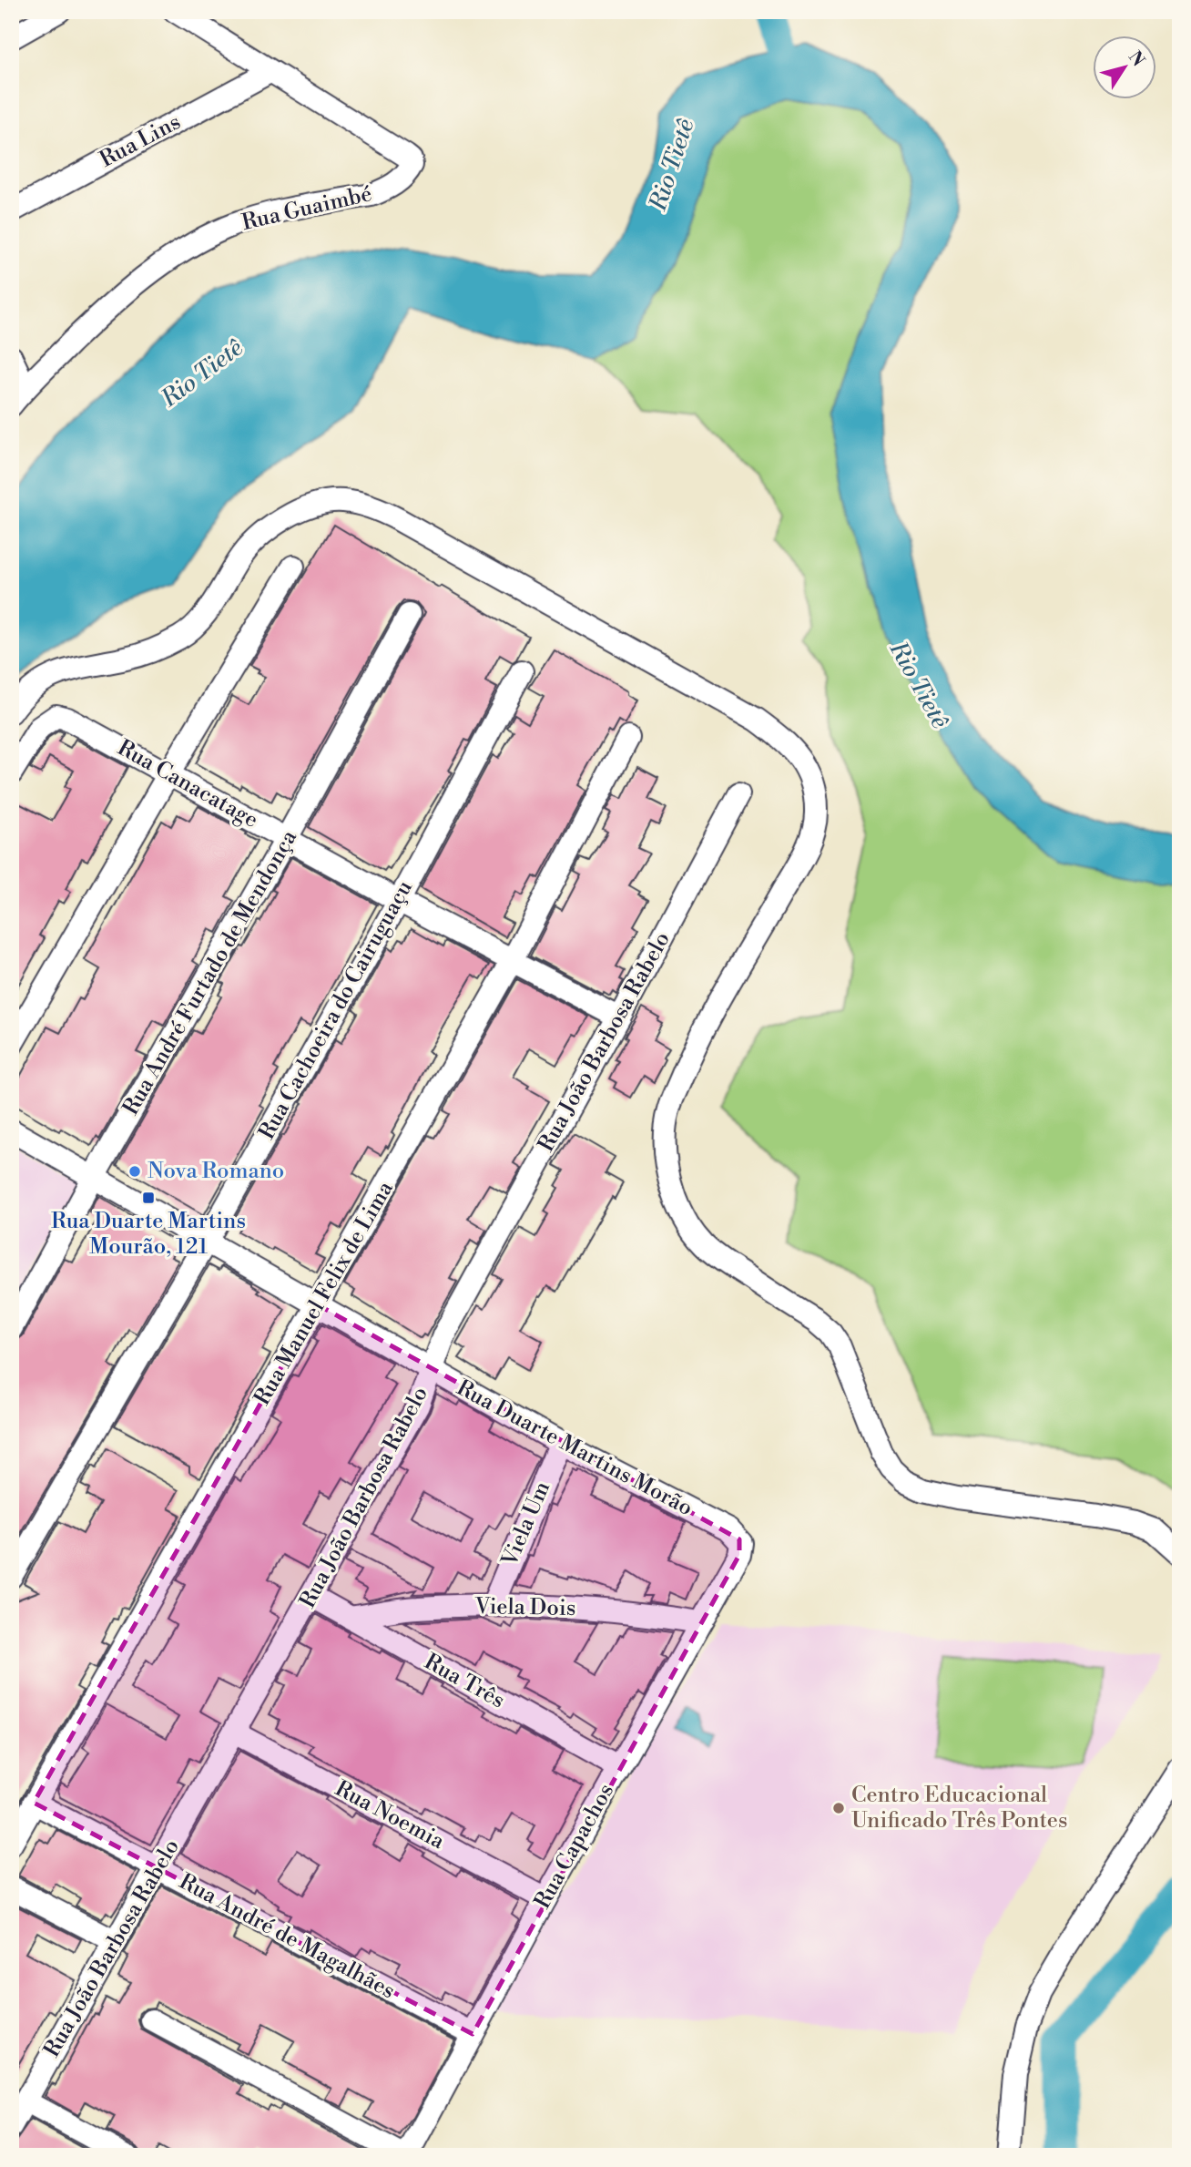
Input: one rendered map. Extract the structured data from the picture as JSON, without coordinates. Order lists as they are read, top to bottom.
{
  "streets": {
    "street": [
      "Rua Lins",
      "Rua Guaimbé",
      "Rua Canacatage",
      "Rua André Furtado de Mendonça",
      "Rua Cachoeira do Cairuguaçu",
      "Rua João Barbosa Rabelo",
      "Rua Manuel Felix de Lima",
      "Rua Duarte Martins Morão",
      "Viela Um",
      "Viela Dois",
      "Rua Três",
      "Rua Noemia",
      "Rua Capachos",
      "Rua André de Magalhães"
    ]
  },
  "crossings": [
    ["Rua Lins", "Rua Guaimbé"],
    ["Rua Canacatage", "Rua André Furtado de Mendonça"],
    ["Rua Canacatage", "Rua Cachoeira do Cairuguaçu"],
    ["Rua Canacatage", "Rua João Barbosa Rabelo"],
    ["Rua Canacatage", "Rua Manuel Felix de Lima"],
    ["Rua André Furtado de Mendonça", "Rua Duarte Martins Morão"],
    ["Rua Cachoeira do Cairuguaçu", "Rua Duarte Martins Morão"],
    ["Rua João Barbosa Rabelo", "Rua Duarte Martins Morão"],
    ["Rua João Barbosa Rabelo", "Rua Três"],
    ["Rua João Barbosa Rabelo", "Rua Noemia"],
    ["Rua João Barbosa Rabelo", "Rua André de Magalhães"],
    ["Rua Manuel Felix de Lima", "Rua Duarte Martins Morão"],
    ["Rua Manuel Felix de Lima", "Rua André de Magalhães"],
    ["Rua Duarte Martins Morão", "Viela Um"],
    ["Rua Duarte Martins Morão", "Rua Capachos"],
    ["Viela Um", "Viela Dois"],
    ["Viela Dois", "Rua Três"],
    ["Viela Dois", "Rua Capachos"],
    ["Rua Três", "Rua Capachos"],
    ["Rua Noemia", "Rua Capachos"],
    ["Rua Capachos", "Rua André de Magalhães"]
  ],
  "water": ["Rio Tietê"],
  "places": {
    "other": ["Nova Romano", "Centro Educacional Unificado Três Pontes"],
    "transit": ["Rua Duarte Martins Mourão, 121"]
  },
  "north": "top right"
}
